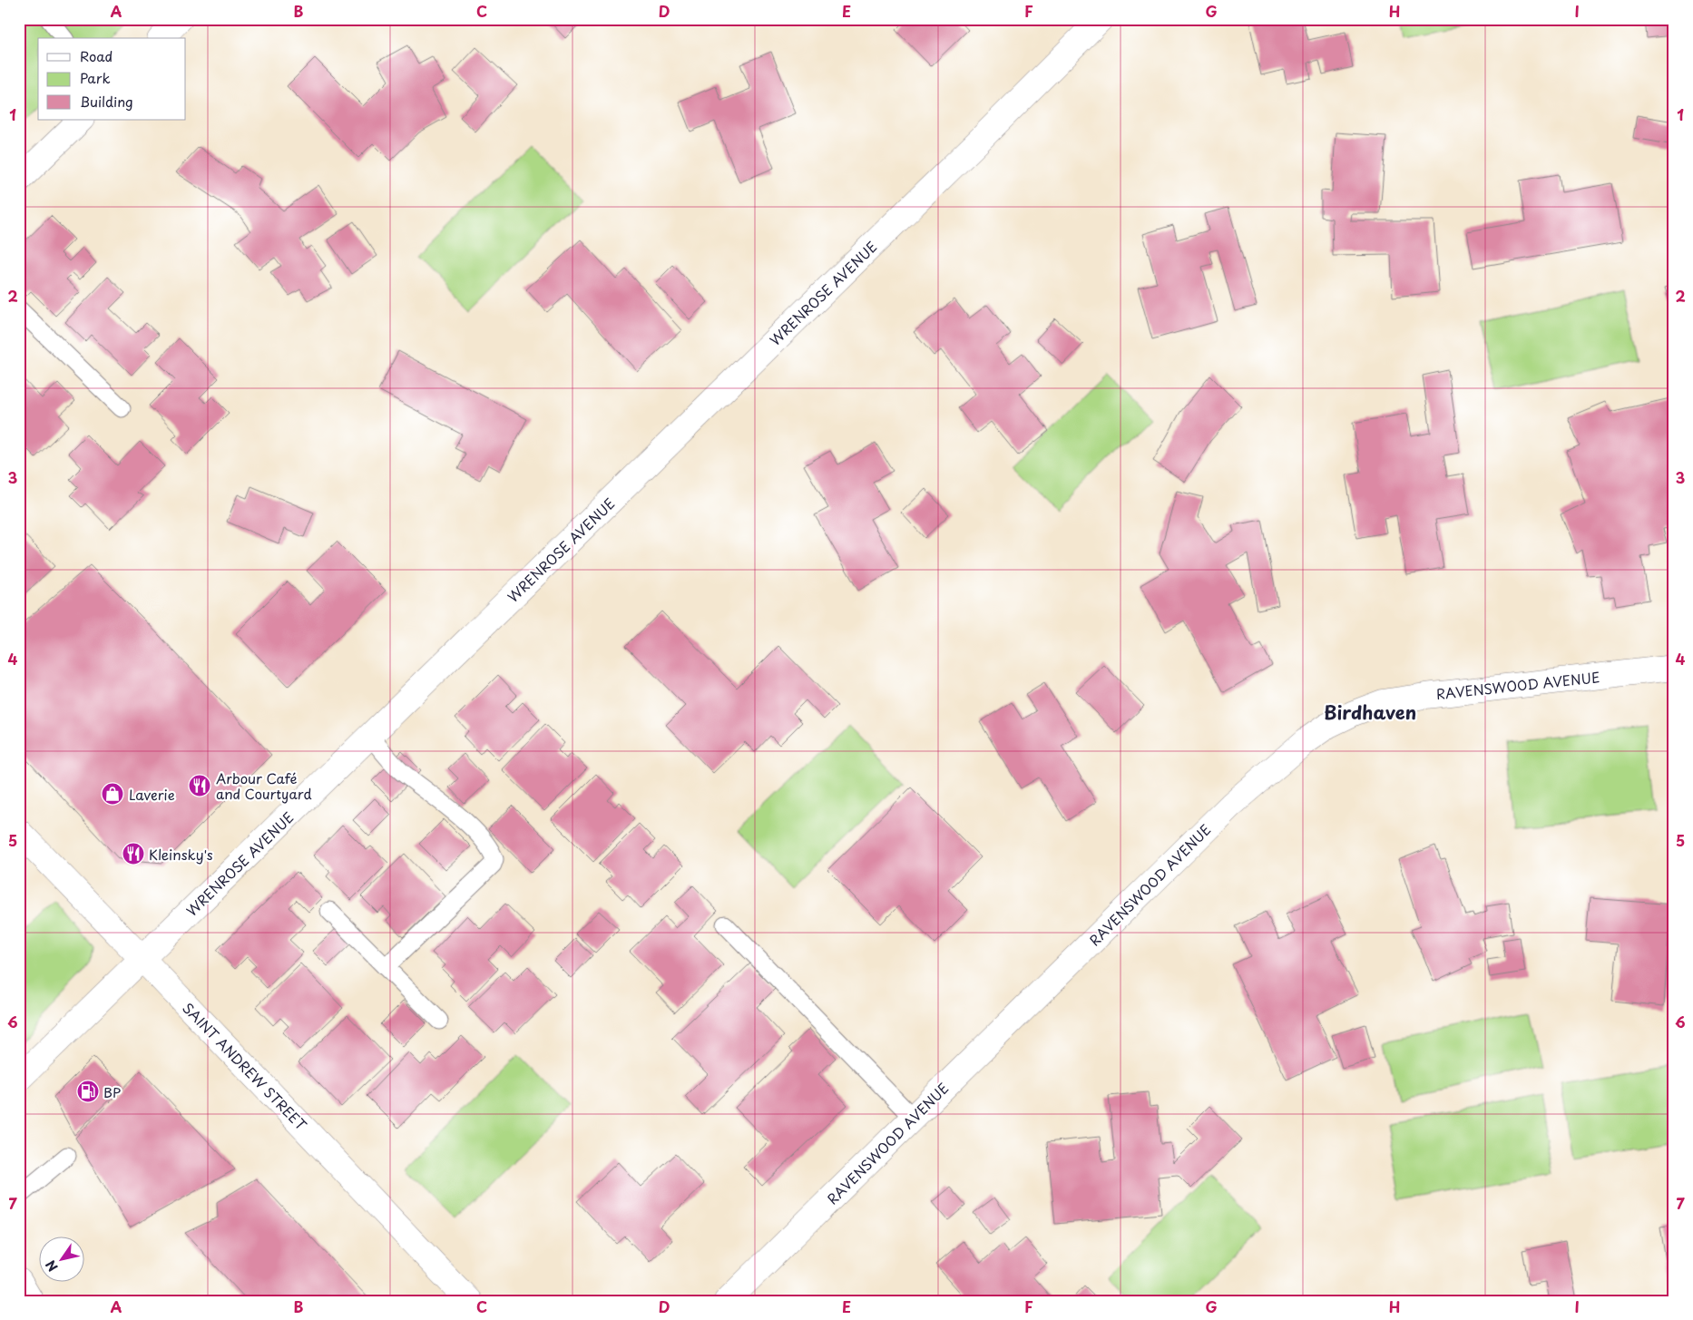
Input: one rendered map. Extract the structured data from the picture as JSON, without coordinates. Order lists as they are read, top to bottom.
{
  "streets": {
    "street": ["WRENROSE AVENUE", "RAVENSWOOD AVENUE", "SAINT ANDREW STREET"]
  },
  "crossings": [
    ["WRENROSE AVENUE", "SAINT ANDREW STREET"]
  ],
  "districts": ["Birdhaven"],
  "places": {
    "restaurant": ["Arbour Café and Courtyard", "Kleinsky's"],
    "shop": ["Laverie"],
    "fuel station": ["BP"]
  },
  "legend": ["Road", "Park", "Building"],
  "north": "bottom left",
  "grid": {
    "columns": [
      "A",
      "B",
      "C",
      "D",
      "E",
      "F",
      "G",
      "H",
      "I"
    ],
    "rows": [
      "1",
      "2",
      "3",
      "4",
      "5",
      "6",
      "7"
    ]
  }
}
